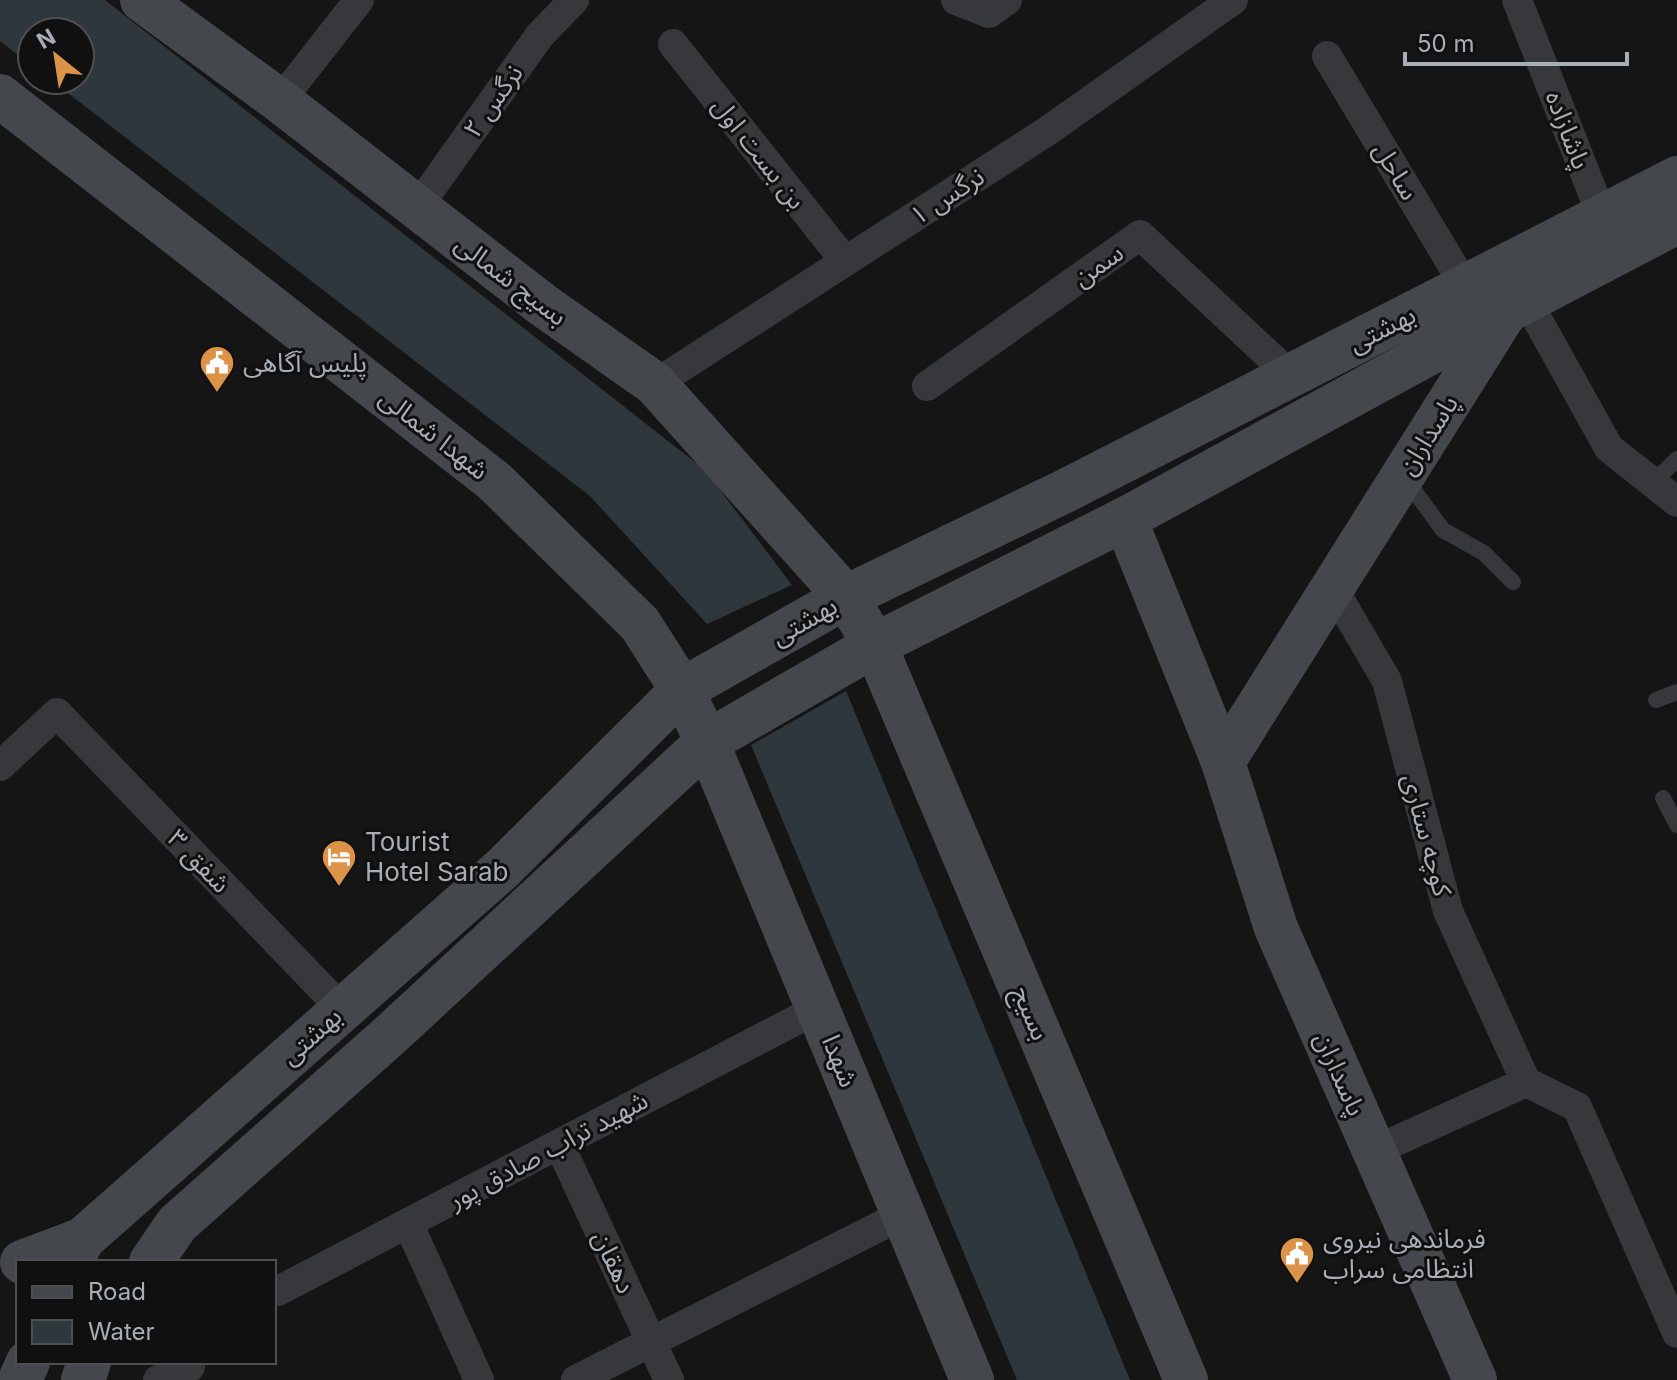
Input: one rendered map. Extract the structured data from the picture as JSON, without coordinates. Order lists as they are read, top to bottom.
{
  "streets": {
    "street": [
      "نرگس ۲",
      "پاشازاده",
      "بن بست اول",
      "ساحل",
      "نرگس ۱",
      "سمن",
      "بسیج شمالی",
      "بهشتی",
      "شهدا شمالی",
      "پاسداران",
      "کوچه ستاری",
      "شفق ۳",
      "بسیج",
      "شهدا",
      "شهید تراب صادق پور",
      "دهقان"
    ]
  },
  "crossings": [
    ["نرگس ۲", "بسیج شمالی"],
    ["پاشازاده", "بهشتی"],
    ["بن بست اول", "نرگس ۱"],
    ["ساحل", "بهشتی"],
    ["نرگس ۱", "بسیج شمالی"],
    ["سمن", "بهشتی"],
    ["بسیج شمالی", "بهشتی"],
    ["بسیج شمالی", "بسیج"],
    ["بهشتی", "شهدا شمالی"],
    ["بهشتی", "پاسداران"],
    ["بهشتی", "شفق ۳"],
    ["بهشتی", "بسیج"],
    ["بهشتی", "شهدا"],
    ["شهدا شمالی", "شهدا"],
    ["پاسداران", "کوچه ستاری"],
    ["شهدا", "شهید تراب صادق پور"],
    ["شهید تراب صادق پور", "دهقان"]
  ],
  "places": {
    "public building": ["پلیس آگاهی", "فرماندهی نیروی انتظامی سراب"],
    "hotel": ["Tourist Hotel Sarab"]
  },
  "legend": ["Road", "Water"],
  "scale_bar": "50 m",
  "north": "top left"
}
